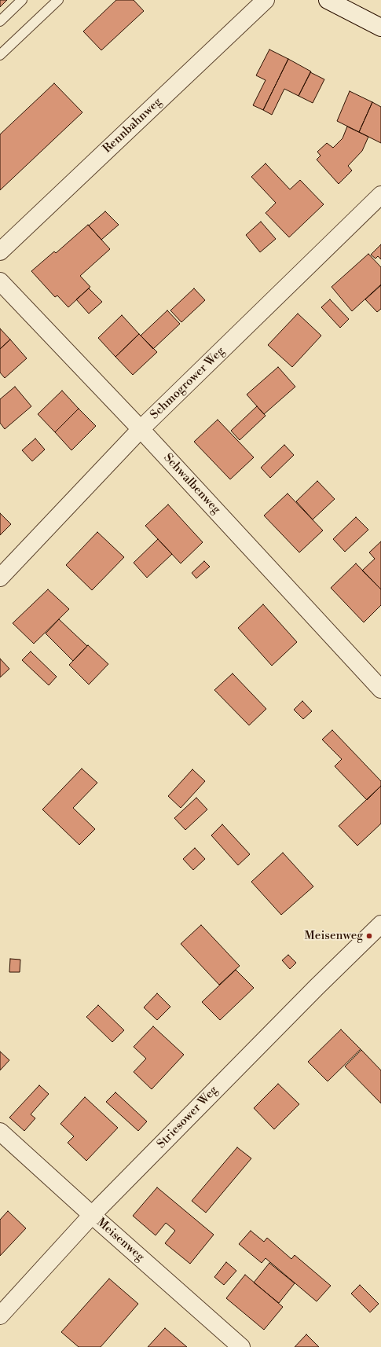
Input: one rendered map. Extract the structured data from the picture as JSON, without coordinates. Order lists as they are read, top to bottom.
{
  "streets": {
    "street": [
      "Rennbahnweg",
      "Schmogrower Weg",
      "Schwalbenweg",
      "Striesower Weg",
      "Meisenweg"
    ]
  },
  "crossings": [
    ["Schmogrower Weg", "Schwalbenweg"],
    ["Striesower Weg", "Meisenweg"]
  ],
  "places": ["Meisenweg"]
}
